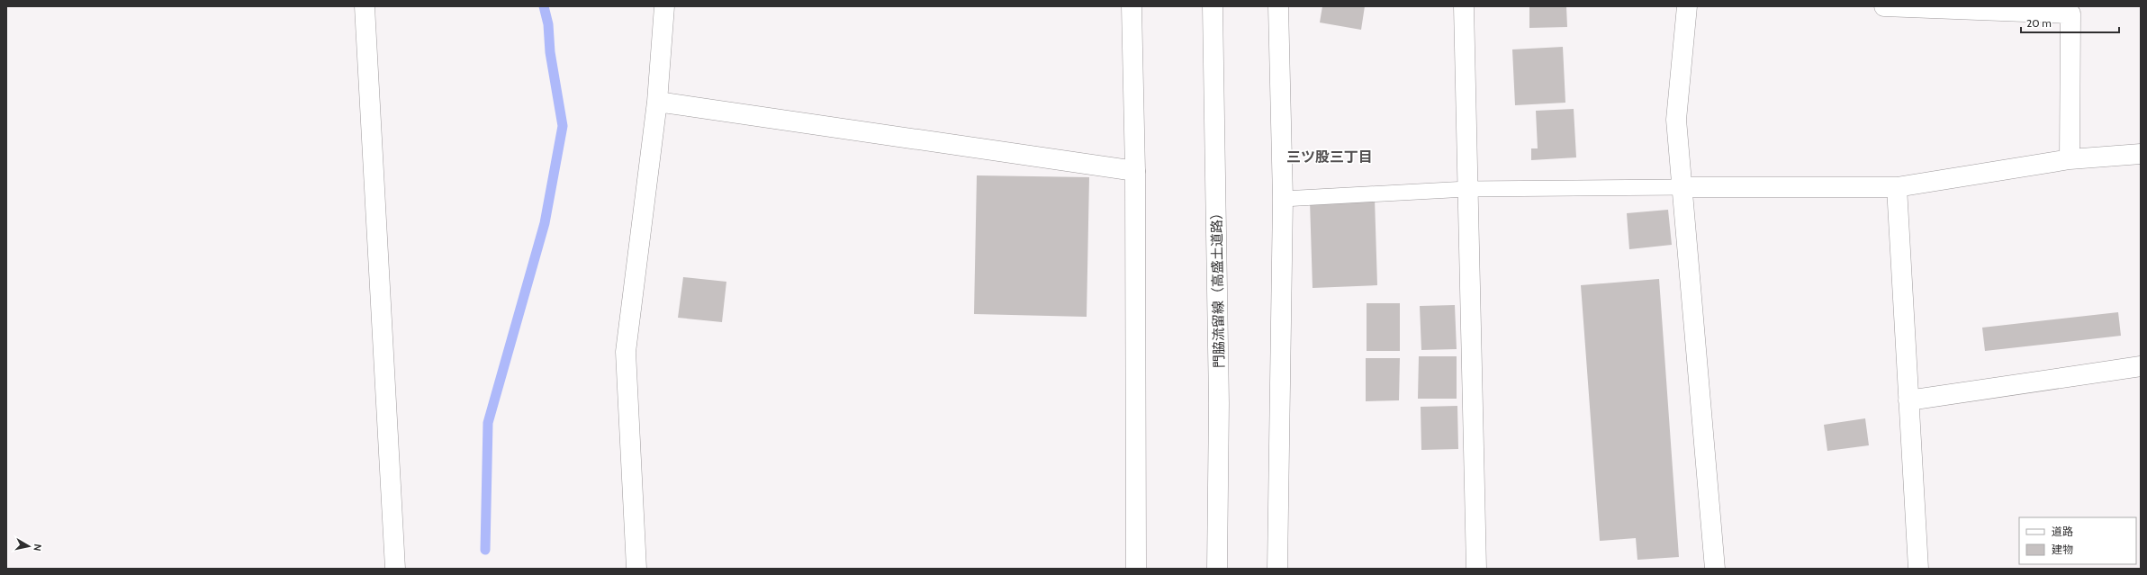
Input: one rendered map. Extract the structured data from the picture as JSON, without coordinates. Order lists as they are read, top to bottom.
{
  "streets": {
    "street": ["門脇流留線（高盛土道路）"]
  },
  "districts": ["三ツ股三丁目"],
  "legend": ["道路", "建物"],
  "scale_bar": "20 m",
  "north": "right"
}
